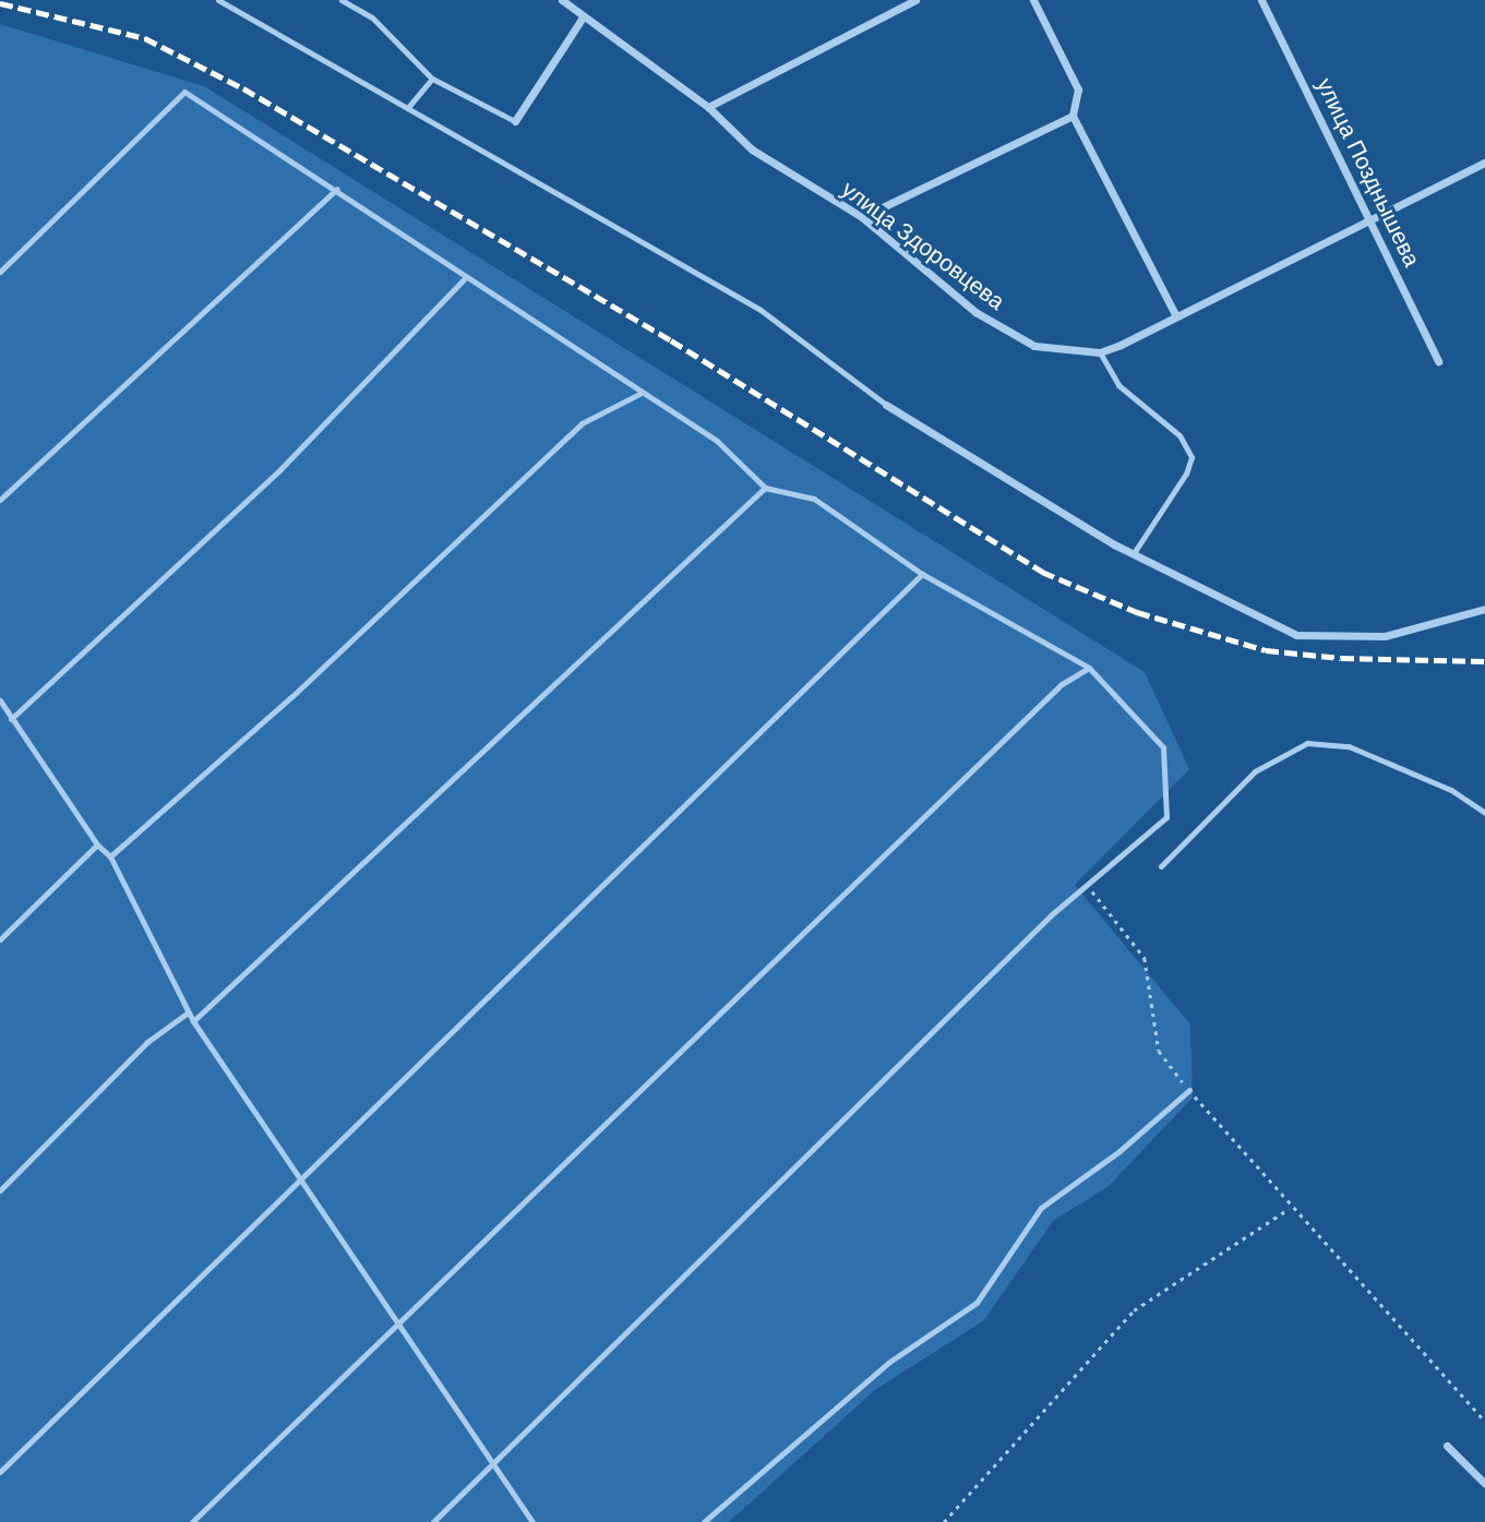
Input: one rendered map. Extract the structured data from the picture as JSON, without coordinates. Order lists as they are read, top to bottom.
{
  "streets": {
    "street": ["улица Позднышева", "улица Здоровцева"]
  }
}
